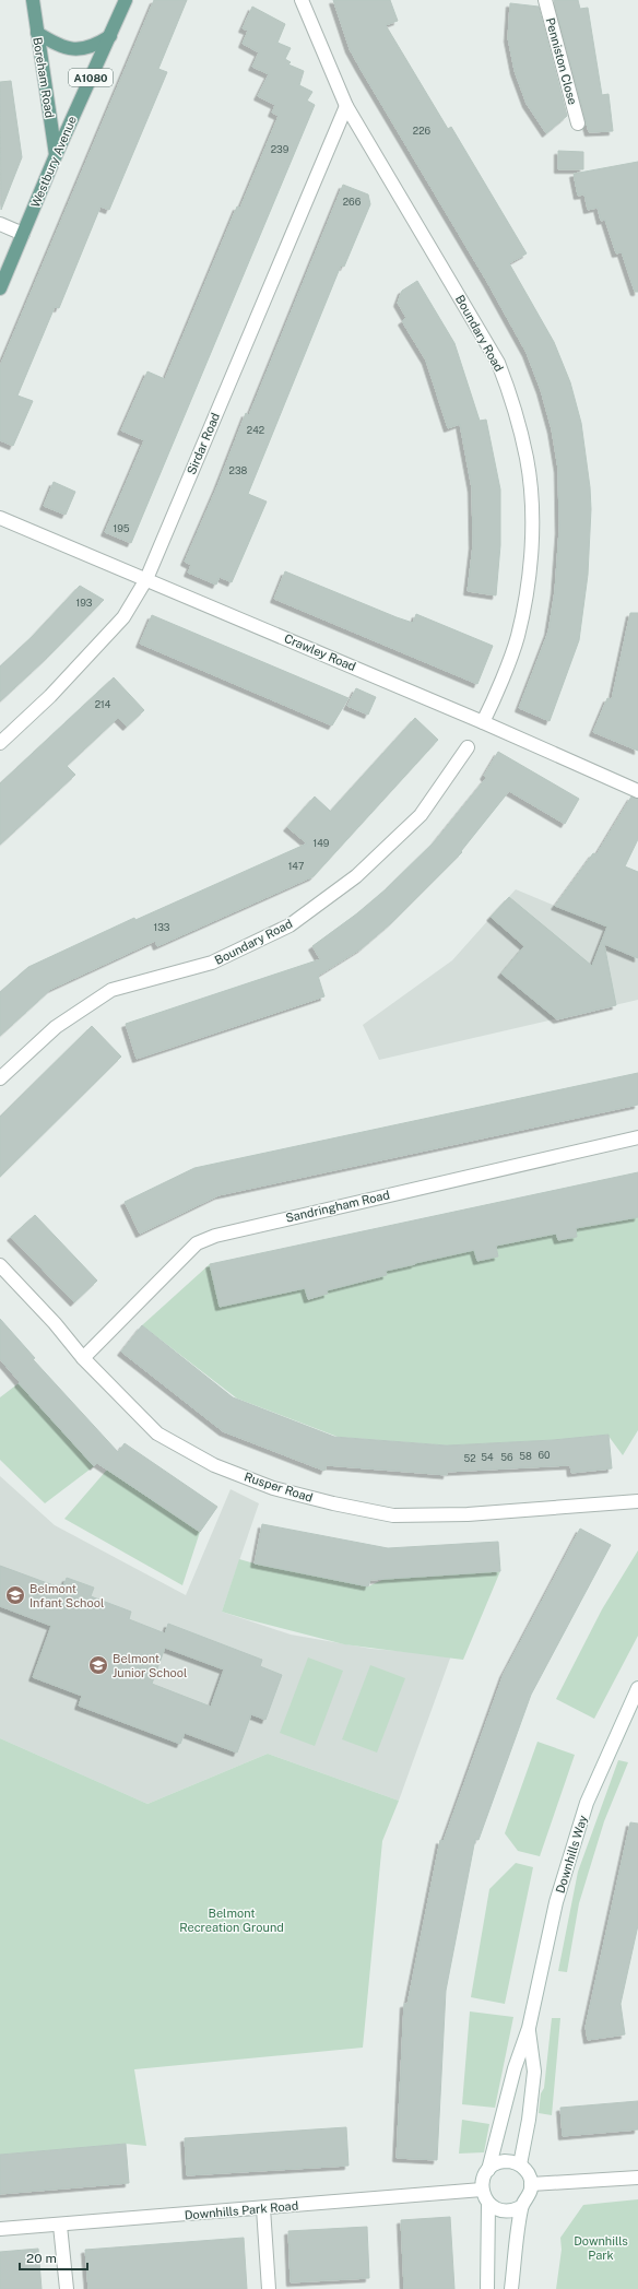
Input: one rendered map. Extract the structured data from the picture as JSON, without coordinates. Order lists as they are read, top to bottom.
{
  "streets": {
    "main road": ["Boreham Road", "A1080", "Westbury Avenue"],
    "street": [
      "Penniston Close",
      "Boundary Road",
      "Sirdar Road",
      "Crawley Road",
      "Sandringham Road",
      "Rusper Road",
      "Downhills Way",
      "Downhills Park Road"
    ]
  },
  "crossings": [
    ["Boreham Road", "Westbury Avenue"],
    ["Boundary Road", "Sirdar Road"],
    ["Boundary Road", "Crawley Road"],
    ["Sirdar Road", "Crawley Road"],
    ["Sandringham Road", "Rusper Road"],
    ["Downhills Way", "Downhills Park Road"]
  ],
  "parks": ["Belmont Recreation Ground", "Downhills Park"],
  "places": {
    "school or university": ["Belmont Infant School", "Belmont Junior School"]
  },
  "house_numbers": [
    "226",
    "239",
    "266",
    "242",
    "238",
    "195",
    "193",
    "214",
    "149",
    "147",
    "133",
    "60",
    "58",
    "54",
    "56",
    "52"
  ],
  "scale_bar": "20 m"
}
